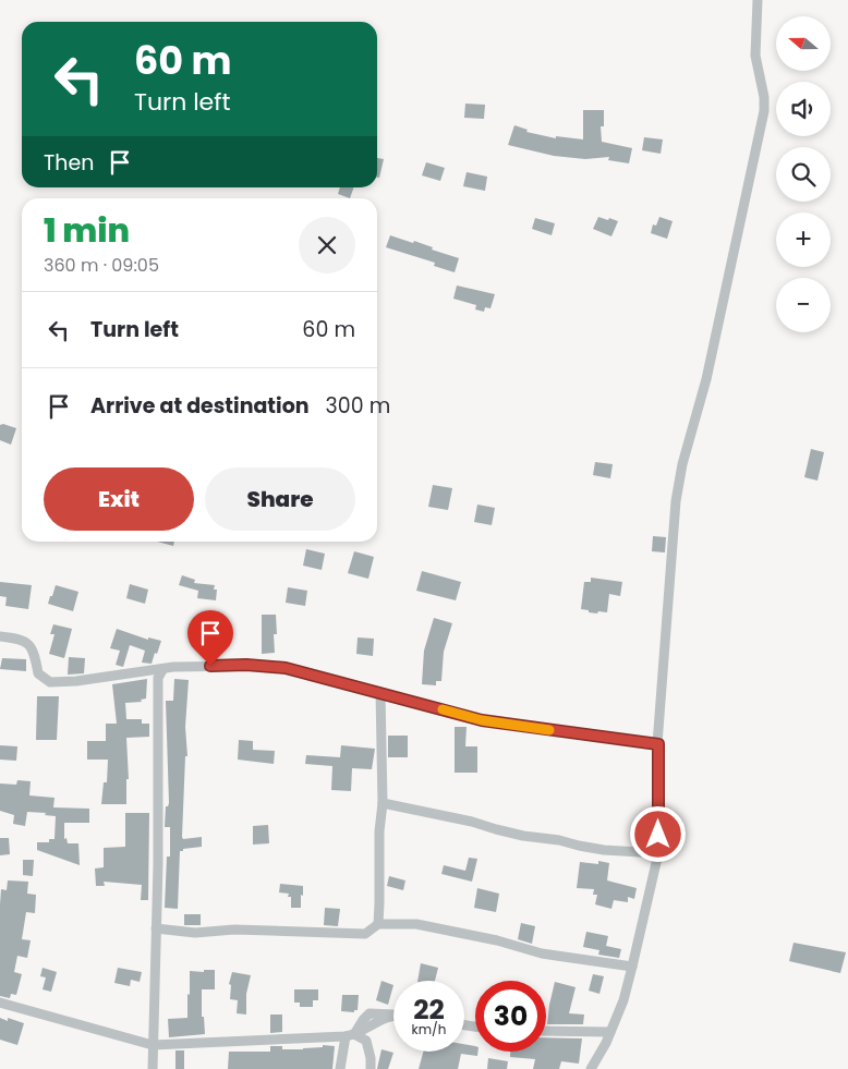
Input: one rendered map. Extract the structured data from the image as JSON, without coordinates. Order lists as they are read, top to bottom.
{
  "north": "left",
  "page": {
    "map_buttons": ["+", "−"],
    "turn": ["60 m", "Turn left"],
    "then": "Then",
    "heading": ["1 min", "360 m · 09:05"],
    "list": [
      {
        "name": "Turn left",
        "value": "60 m"
      },
      {
        "name": "Arrive at destination",
        "value": "300 m"
      }
    ],
    "buttons": ["Exit", "Share"],
    "speed": "22 km/h",
    "limit": "30"
  }
}
